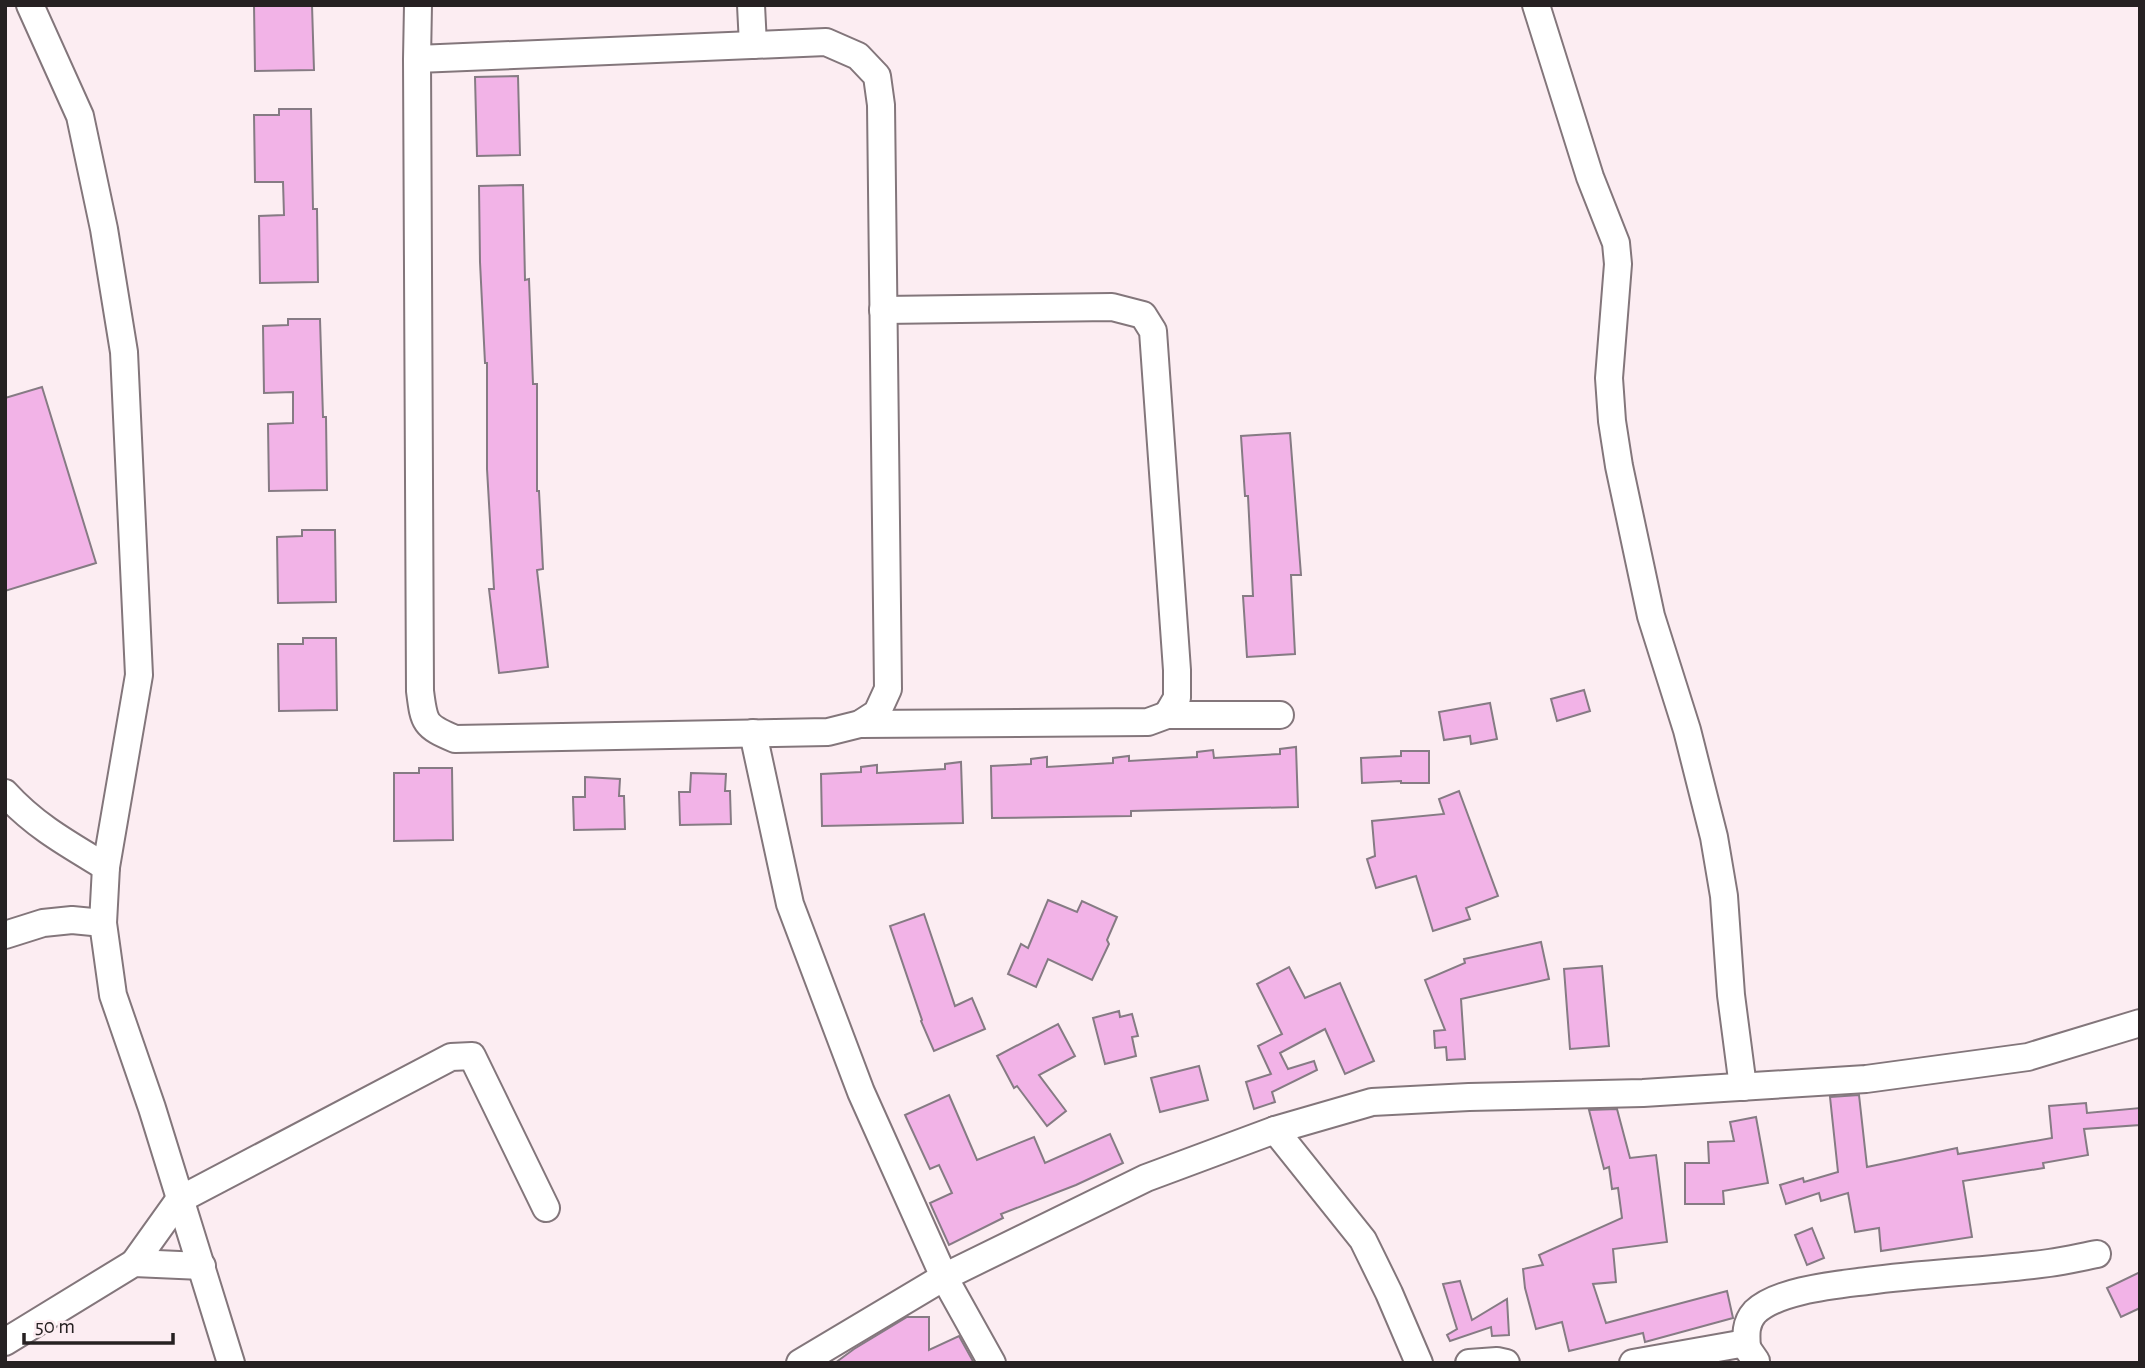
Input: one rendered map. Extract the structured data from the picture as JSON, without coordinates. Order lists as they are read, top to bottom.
{
  "scale_bar": "50 m"
}
